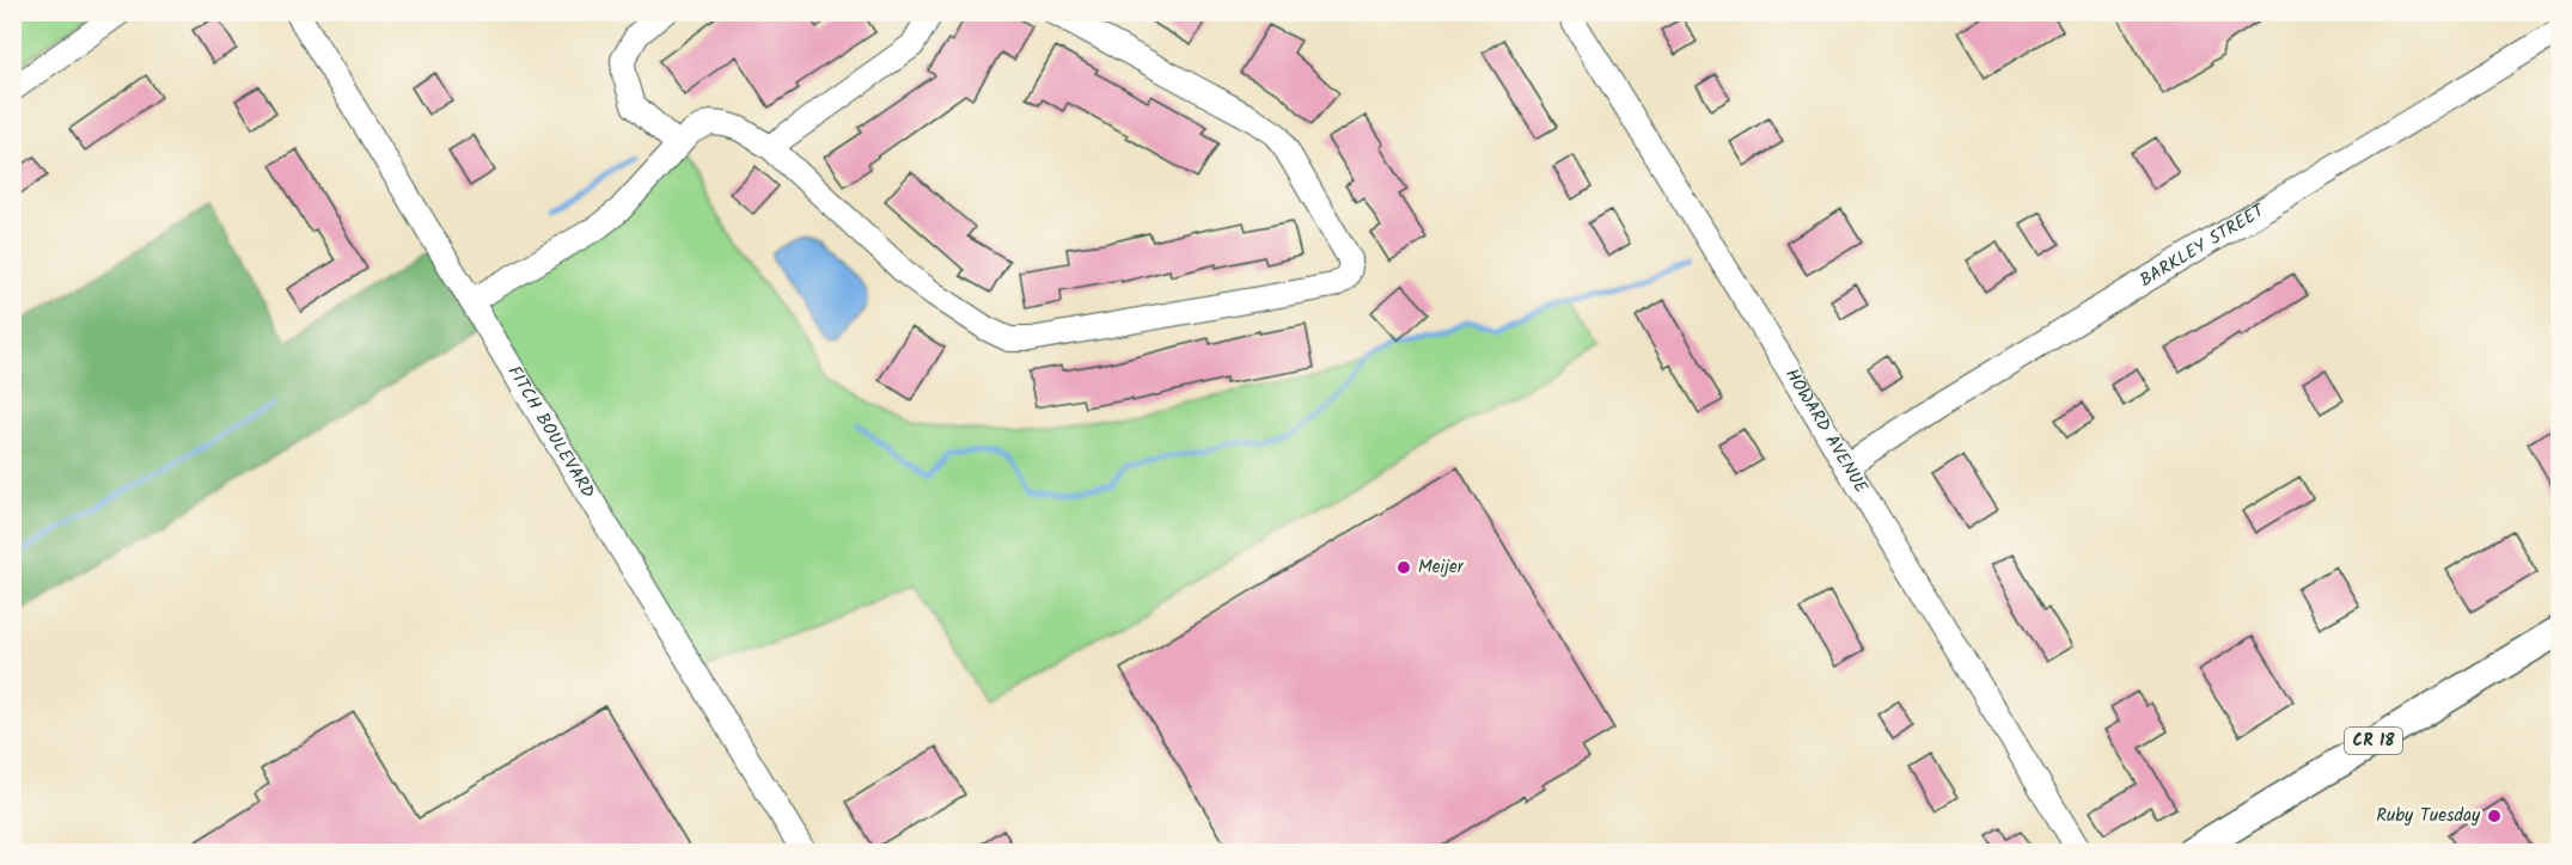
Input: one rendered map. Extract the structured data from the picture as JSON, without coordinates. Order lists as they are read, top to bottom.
{
  "streets": {
    "main road": ["CR 18"],
    "street": ["BARKLEY STREET", "HOWARD AVENUE", "FITCH BOULEVARD"]
  },
  "crossings": [
    ["BARKLEY STREET", "HOWARD AVENUE"]
  ],
  "places": ["Meijer", "Ruby Tuesday"]
}
